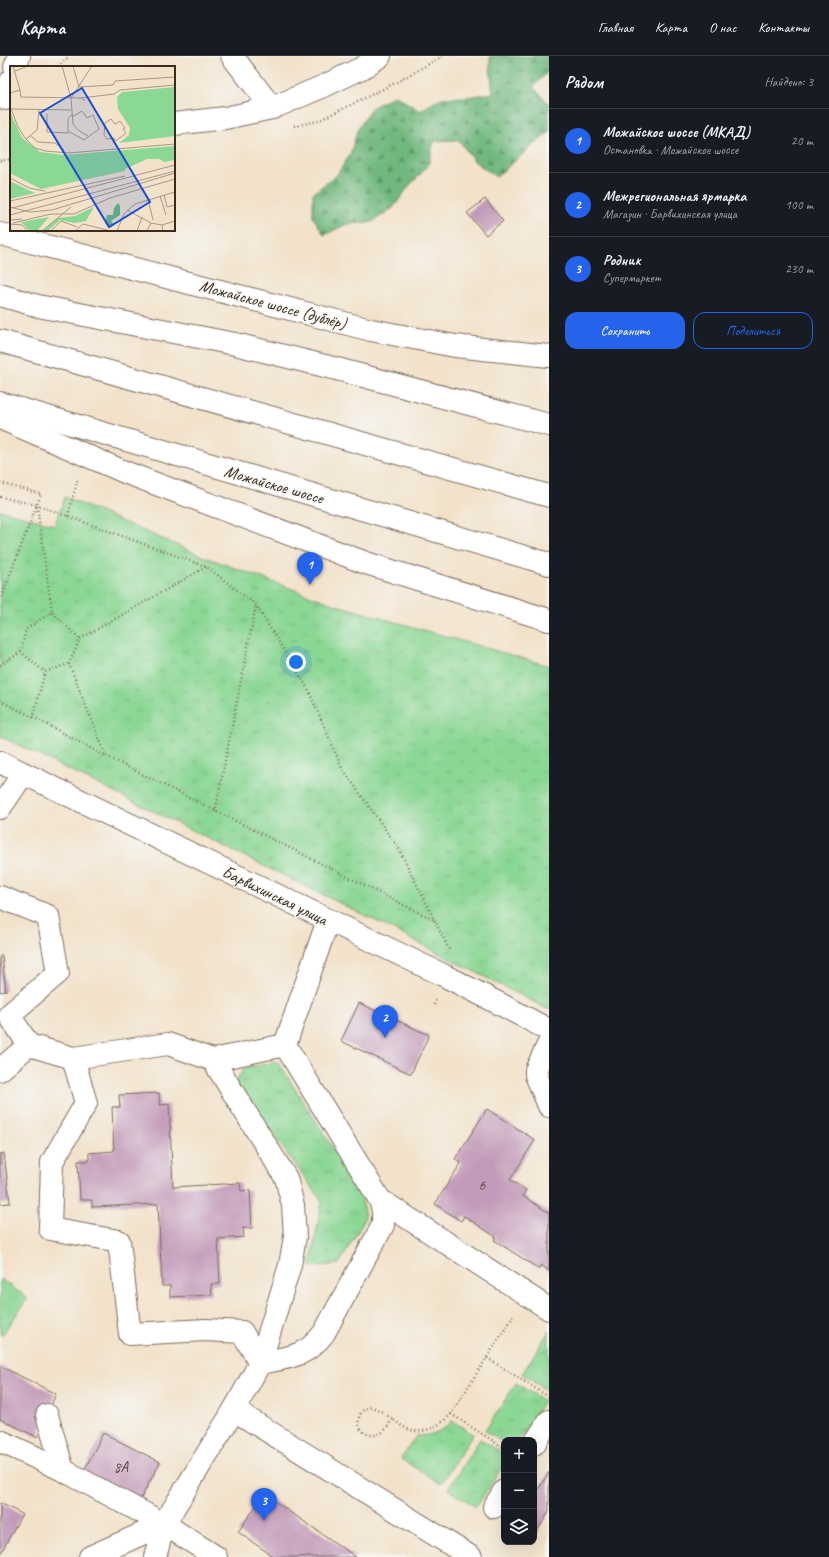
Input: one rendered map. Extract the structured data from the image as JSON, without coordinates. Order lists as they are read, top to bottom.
{
  "streets": {
    "main road": ["Можайское шоссе (дублёр)", "Можайское шоссе", "Барвихинская улица"]
  },
  "house_numbers": ["6", "8А"],
  "page": {
    "header": "Карта",
    "nav": [
      "Главная",
      "Карта",
      "О нас",
      "Контакты"
    ],
    "heading": ["Рядом", "Найдено: 3"],
    "list": [
      {
        "mark": "1",
        "name": "Можайское шоссе (МКАД)",
        "note": "Остановка · Можайское шоссе",
        "value": "20 m"
      },
      {
        "mark": "2",
        "name": "Межрегиональная ярмарка",
        "note": "Магазин · Барвихинская улица",
        "value": "100 m"
      },
      {
        "mark": "3",
        "name": "Родник",
        "note": "Супермаркет",
        "value": "230 m"
      }
    ],
    "buttons": ["Сохранить", "Поделиться"],
    "pins": ["1", "2", "3"],
    "map_buttons": ["+", "−"]
  }
}
